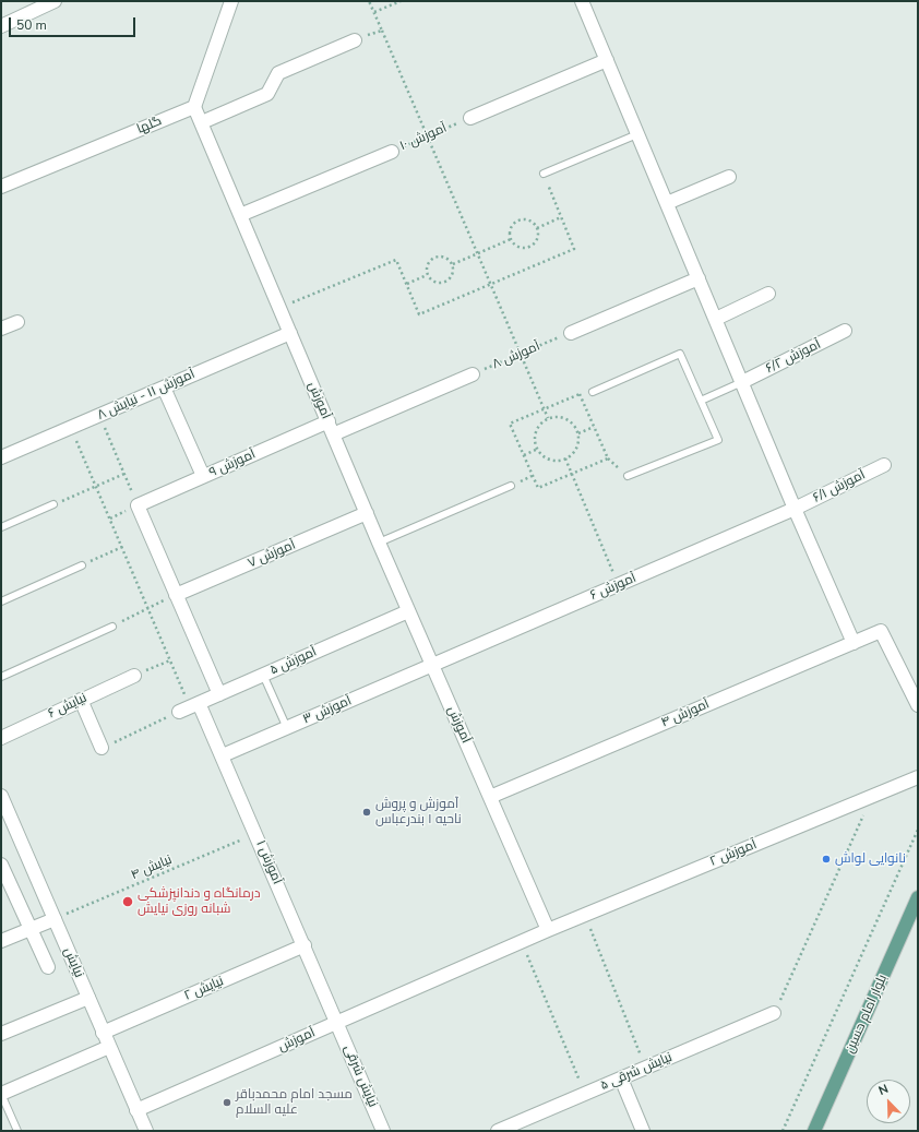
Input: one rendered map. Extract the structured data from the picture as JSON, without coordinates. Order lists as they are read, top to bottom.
{
  "streets": {
    "main road": ["بلوار امام حسین"],
    "street": [
      "گلها",
      "آموزش ۱۰",
      "آموزش ۶/۲",
      "آموزش ۱۱ - نیایش ۸",
      "آموزش",
      "آموزش ۹",
      "آموزش ۶/۱",
      "آموزش ۷",
      "آموزش ۶",
      "آموزش ۵",
      "نیایش ۶",
      "آموزش ۳",
      "آموزش ۴",
      "آموزش ۲",
      "آموزش ۱",
      "نیایش",
      "نیایش ۲",
      "نیایش شرقی ۵",
      "نیایش شرقی"
    ],
    "path": ["آموزش ۸", "نیایش ۴"]
  },
  "crossings": [
    ["گلها", "آموزش"],
    ["آموزش ۱۰", "آموزش"],
    ["آموزش ۱۱ - نیایش ۸", "آموزش"],
    ["آموزش", "آموزش ۹"],
    ["آموزش", "آموزش ۷"],
    ["آموزش", "آموزش ۶"],
    ["آموزش", "آموزش ۵"],
    ["آموزش", "آموزش ۳"],
    ["آموزش", "آموزش ۴"],
    ["آموزش", "آموزش ۲"],
    ["آموزش", "آموزش ۱"],
    ["آموزش", "نیایش"],
    ["آموزش", "نیایش شرقی"],
    ["آموزش ۶/۱", "آموزش ۶"],
    ["آموزش ۶", "آموزش ۳"],
    ["آموزش ۵", "آموزش ۱"],
    ["آموزش ۳", "آموزش ۱"],
    ["آموزش ۱", "نیایش ۴"],
    ["آموزش ۱", "نیایش ۲"],
    ["آموزش ۱", "نیایش شرقی"],
    ["نیایش ۴", "نیایش"],
    ["نیایش", "نیایش ۲"]
  ],
  "places": [
    "آموزش و پروش ناحیه ۱ بندرعباس",
    "نانوایی لواش",
    "درمانگاه و دندانپزشکی شبانه روزی نیایش",
    "مسجد امام محمدباقر علیه السلام"
  ],
  "scale_bar": "50 m",
  "north": "top left"
}
